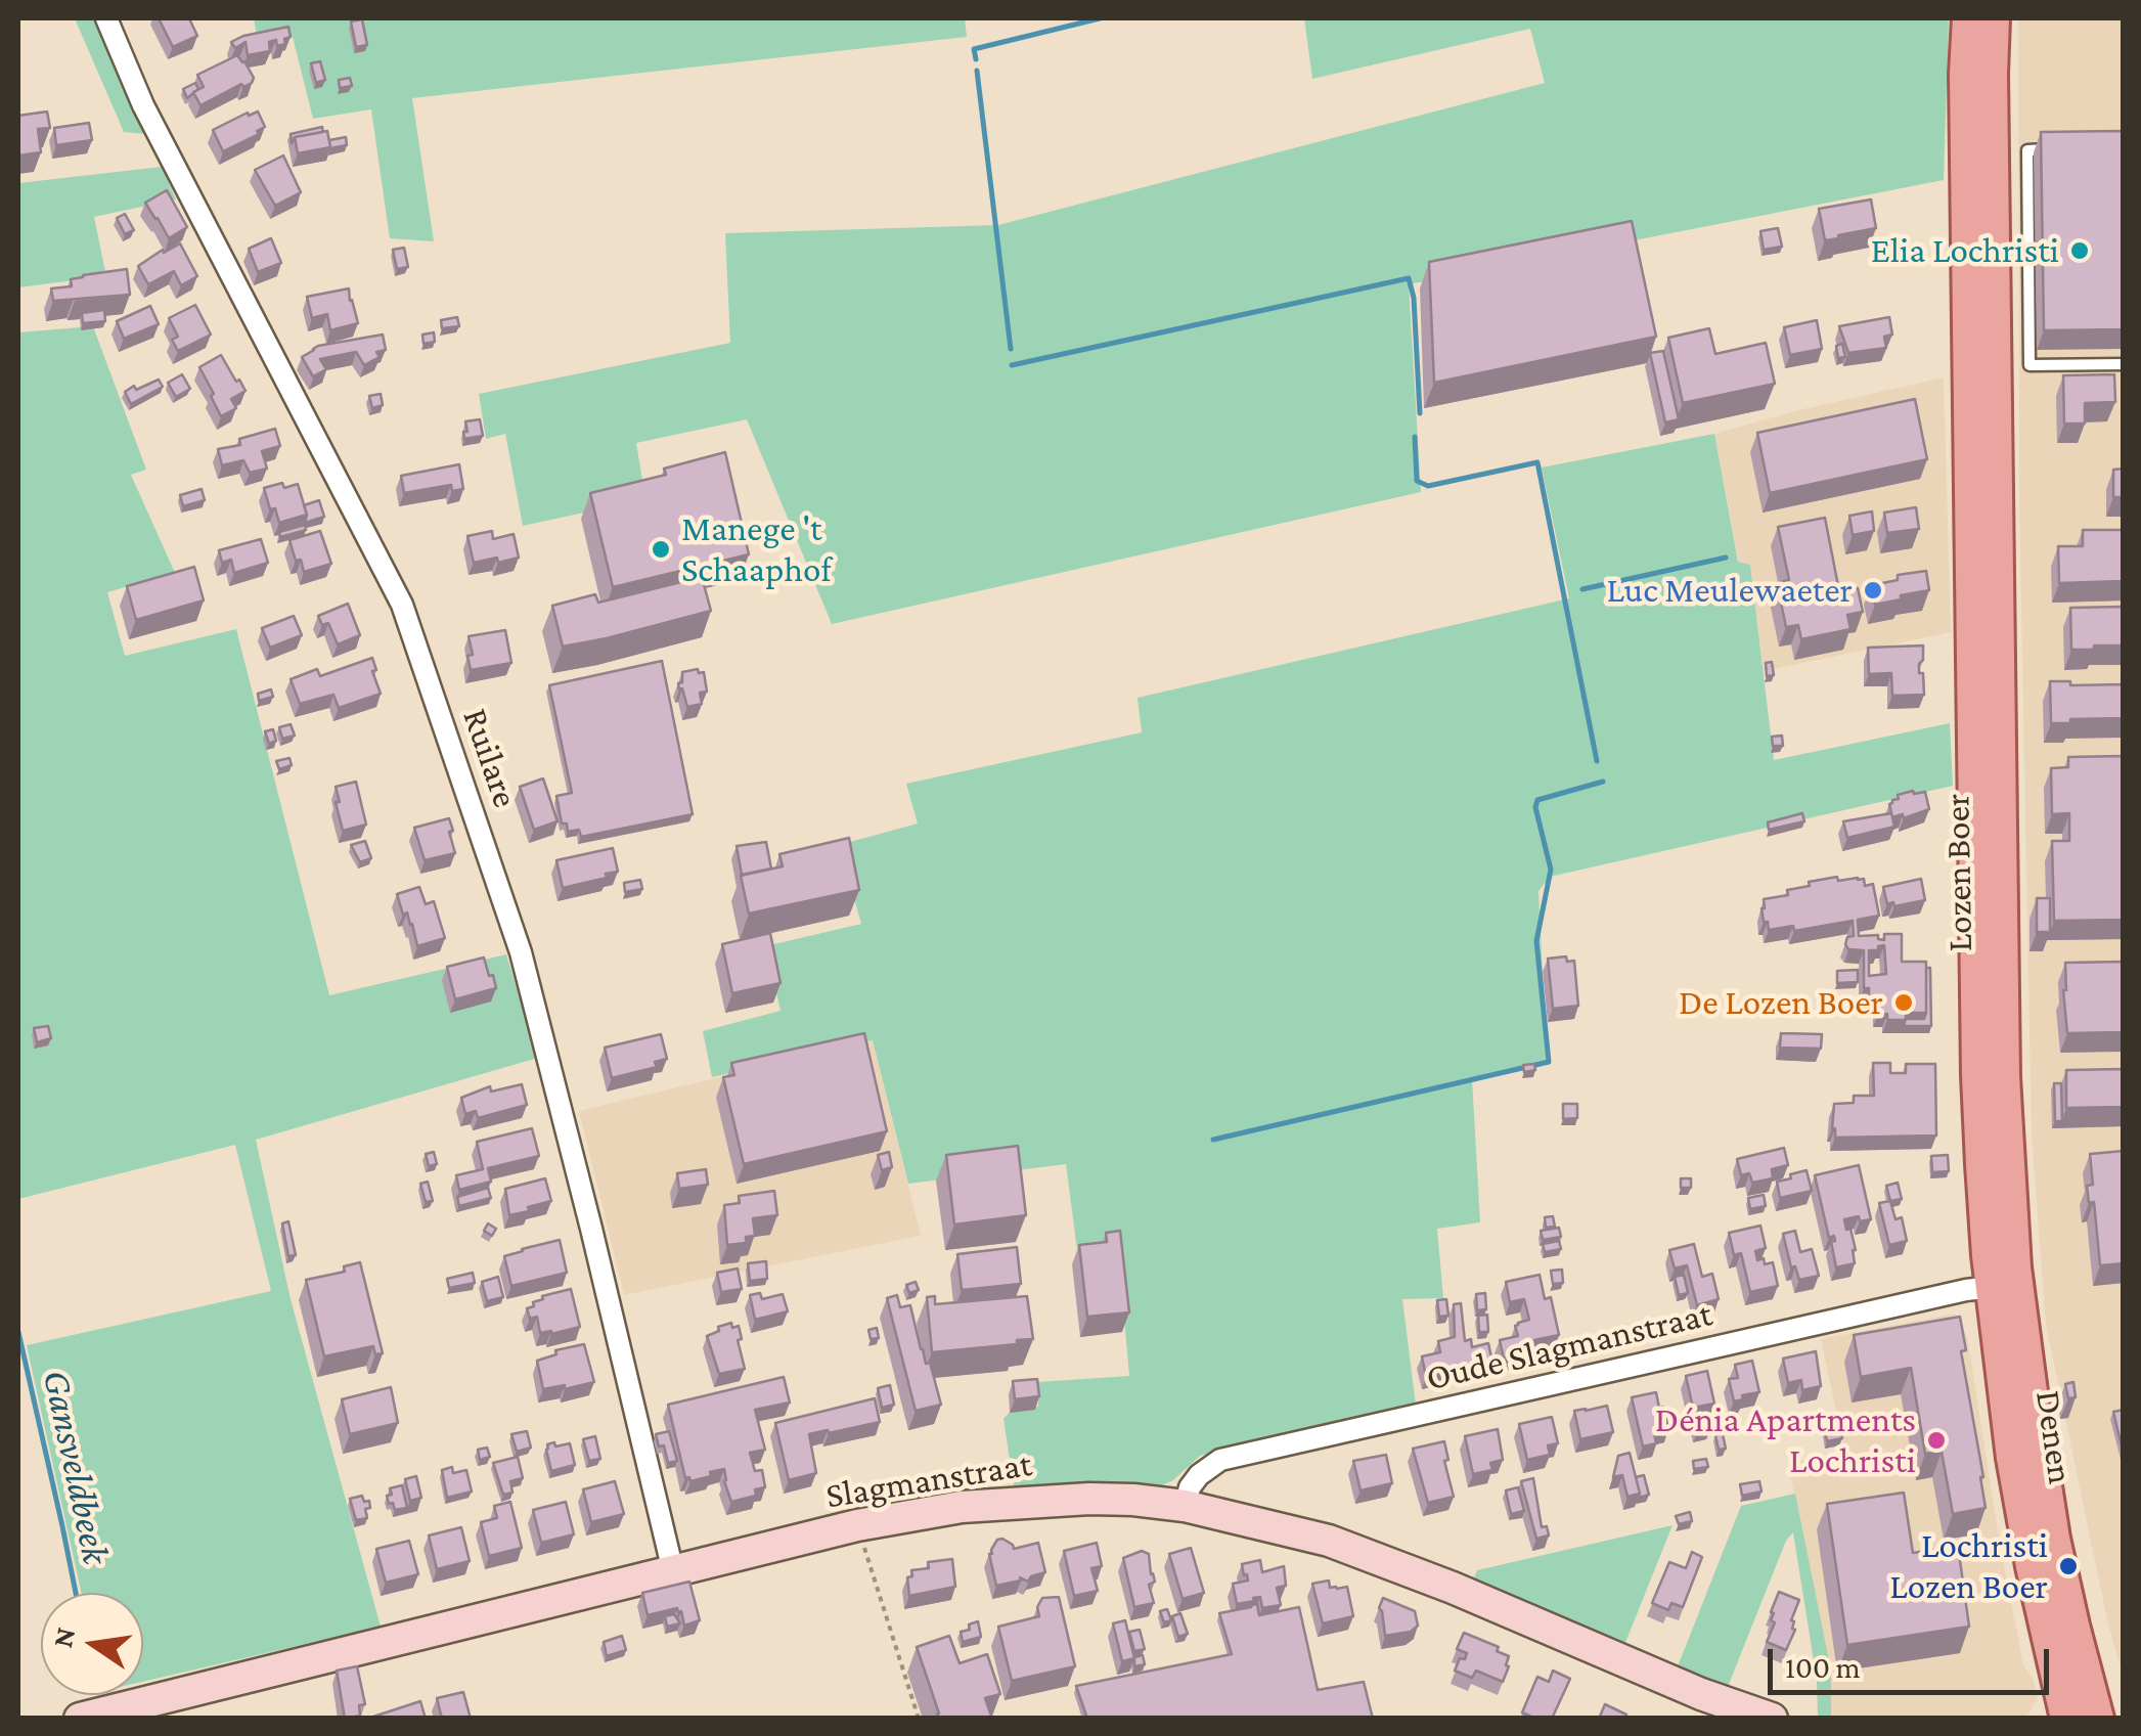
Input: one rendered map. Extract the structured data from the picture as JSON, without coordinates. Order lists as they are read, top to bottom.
{
  "streets": {
    "main road": ["Lozen Boer", "Denen", "Slagmanstraat"],
    "street": ["Ruilare", "Oude Slagmanstraat"]
  },
  "crossings": [
    ["Ruilare", "Slagmanstraat"],
    ["Lozen Boer", "Oude Slagmanstraat"],
    ["Lozen Boer", "Denen"],
    ["Oude Slagmanstraat", "Denen"],
    ["Oude Slagmanstraat", "Slagmanstraat"]
  ],
  "water": ["Gansveldbeek"],
  "places": [
    "Elia Lochristi",
    "Manege 't Schaaphof",
    "Luc Meulewaeter",
    "De Lozen Boer",
    "Dénia Apartments Lochristi",
    "Lochristi Lozen Boer"
  ],
  "scale_bar": "100 m",
  "north": "left"
}
